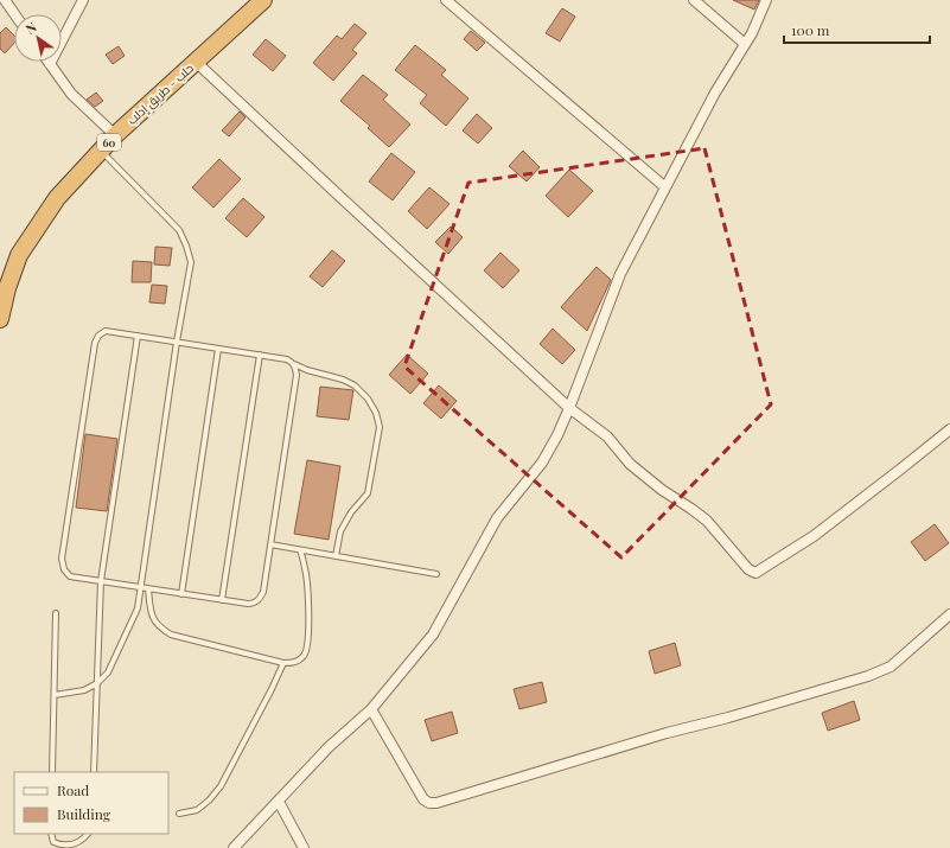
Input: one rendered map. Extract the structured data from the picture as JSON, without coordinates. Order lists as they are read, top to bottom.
{
  "streets": {
    "highway": ["حلب - طريق إدلب", "60"]
  },
  "legend": ["Road", "Building"],
  "scale_bar": "100 m",
  "north": "top left"
}
